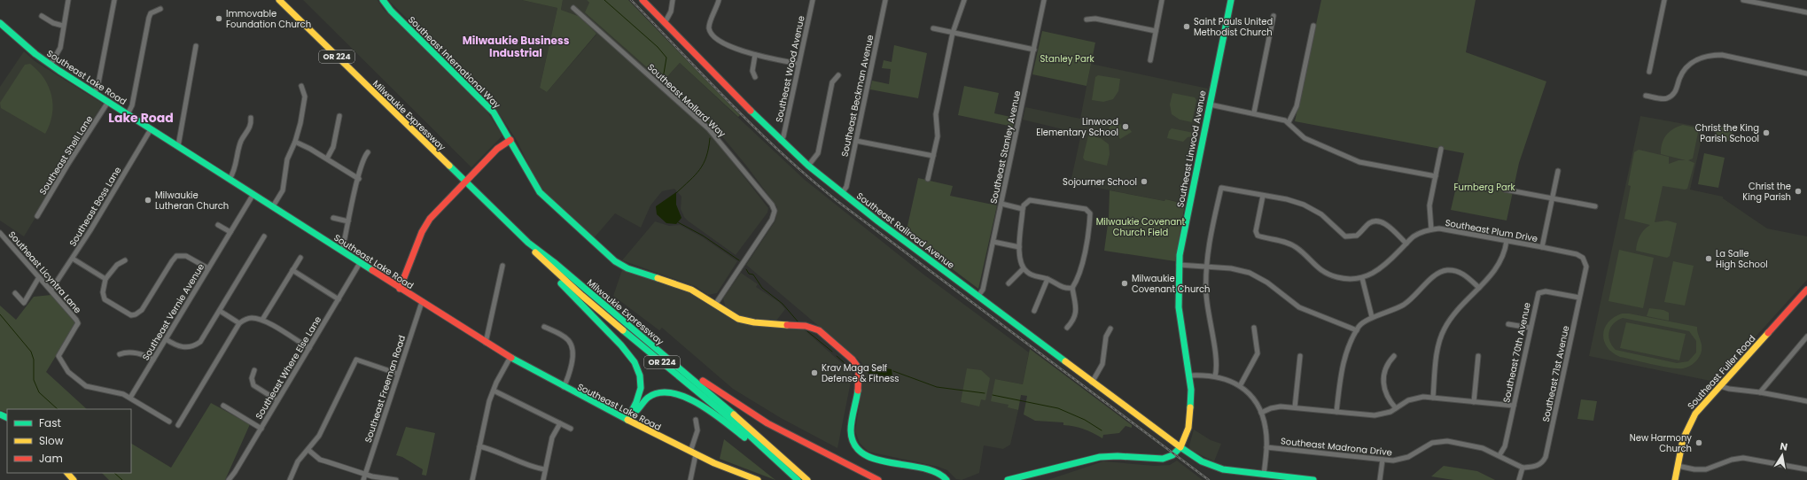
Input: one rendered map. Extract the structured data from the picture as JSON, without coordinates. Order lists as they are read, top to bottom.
{
  "streets": {
    "main road": [
      "OR 224",
      "Southeast International Way",
      "Southeast Lake Road",
      "Milwaukie Expressway",
      "Southeast Linwood Avenue",
      "Southeast Railroad Avenue",
      "Southeast Fuller Road"
    ],
    "street": [
      "Southeast Wood Avenue",
      "Southeast Beckman Avenue",
      "Southeast Mallard Way",
      "Southeast Stanley Avenue",
      "Southeast Shell Lane",
      "Southeast Boss Lane",
      "Southeast Plum Drive",
      "Southeast Licyntra Lane",
      "Southeast Vernie Avenue",
      "Southeast 70th Avenue",
      "Southeast Where Else Lane",
      "Southeast 71st Avenue",
      "Southeast Freeman Road",
      "Southeast Madrona Drive"
    ]
  },
  "crossings": [
    ["Southeast International Way", "Southeast Mallard Way"],
    ["Southeast Wood Avenue", "Southeast Railroad Avenue"],
    ["Southeast Lake Road", "Southeast Shell Lane"],
    ["Southeast Lake Road", "Southeast Boss Lane"],
    ["Southeast Lake Road", "Southeast Vernie Avenue"],
    ["Southeast Lake Road", "Southeast Where Else Lane"],
    ["Southeast Lake Road", "Southeast Freeman Road"],
    ["Southeast Beckman Avenue", "Southeast Railroad Avenue"],
    ["Southeast Stanley Avenue", "Southeast Railroad Avenue"],
    ["Southeast Linwood Avenue", "Southeast Railroad Avenue"],
    ["Southeast Boss Lane", "Southeast Licyntra Lane"],
    ["Southeast Plum Drive", "Southeast 71st Avenue"],
    ["Southeast Licyntra Lane", "Southeast Vernie Avenue"],
    ["Southeast 70th Avenue", "Southeast 71st Avenue"],
    ["Southeast 70th Avenue", "Southeast Madrona Drive"],
    ["Southeast 71st Avenue", "Southeast Madrona Drive"]
  ],
  "districts": ["Milwaukie Business Industrial", "Lake Road"],
  "parks": ["Stanley Park", "Furnberg Park", "Milwaukie Covenant Church Field"],
  "places": [
    "Immovable Foundation Church",
    "Saint Pauls United Methodist Church",
    "Linwood Elementary School",
    "Christ the King Parish School",
    "Sojourner School",
    "Christ the King Parish",
    "Milwaukie Lutheran Church",
    "La Salle High School",
    "Milwaukie Covenant Church",
    "Krav Maga Self Defense & Fitness",
    "New Harmony Church"
  ],
  "legend": ["Fast", "Slow", "Jam"],
  "north": "top"
}
